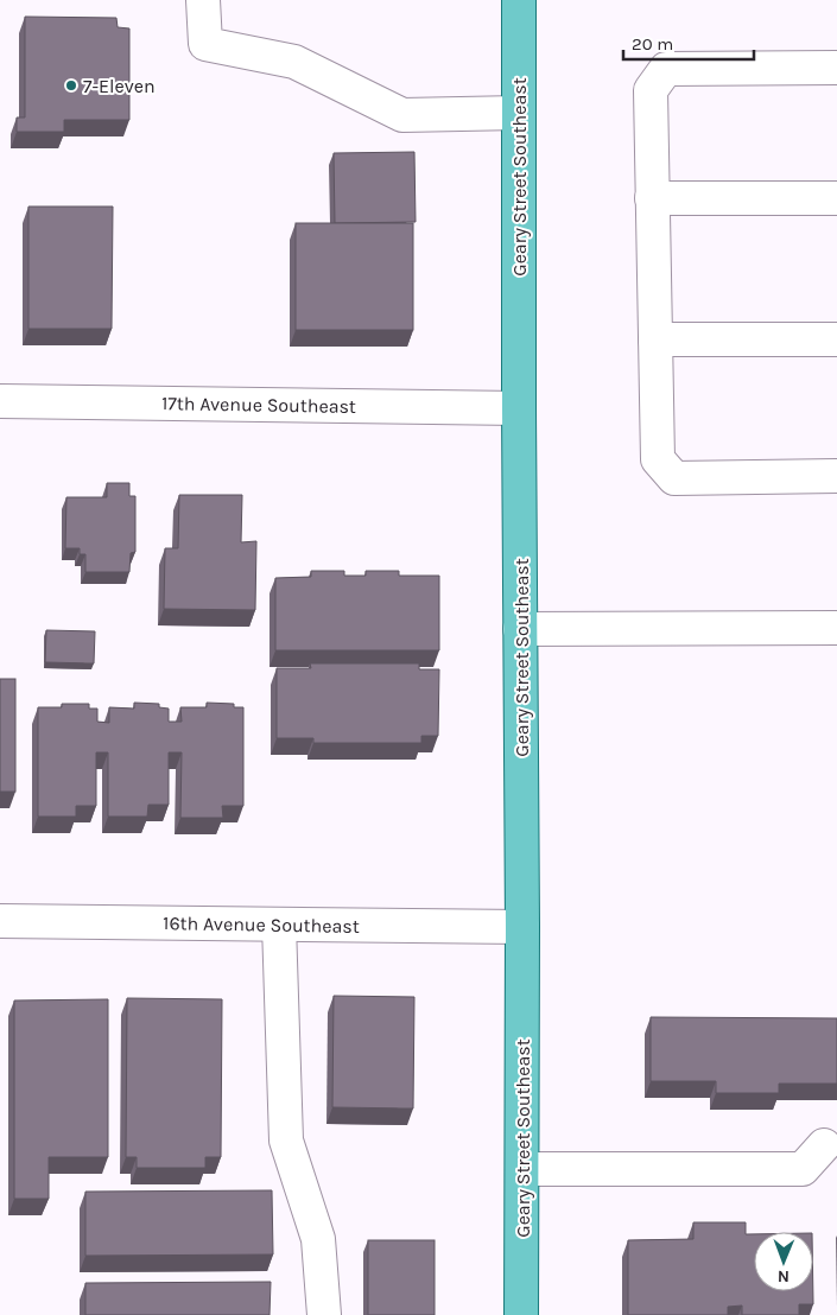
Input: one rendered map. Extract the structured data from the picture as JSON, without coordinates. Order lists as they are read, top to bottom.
{
  "streets": {
    "main road": ["Geary Street Southeast"],
    "street": ["17th Avenue Southeast", "16th Avenue Southeast"]
  },
  "crossings": [
    ["Geary Street Southeast", "17th Avenue Southeast"],
    ["Geary Street Southeast", "16th Avenue Southeast"]
  ],
  "places": ["7-Eleven"],
  "scale_bar": "20 m",
  "north": "bottom"
}
